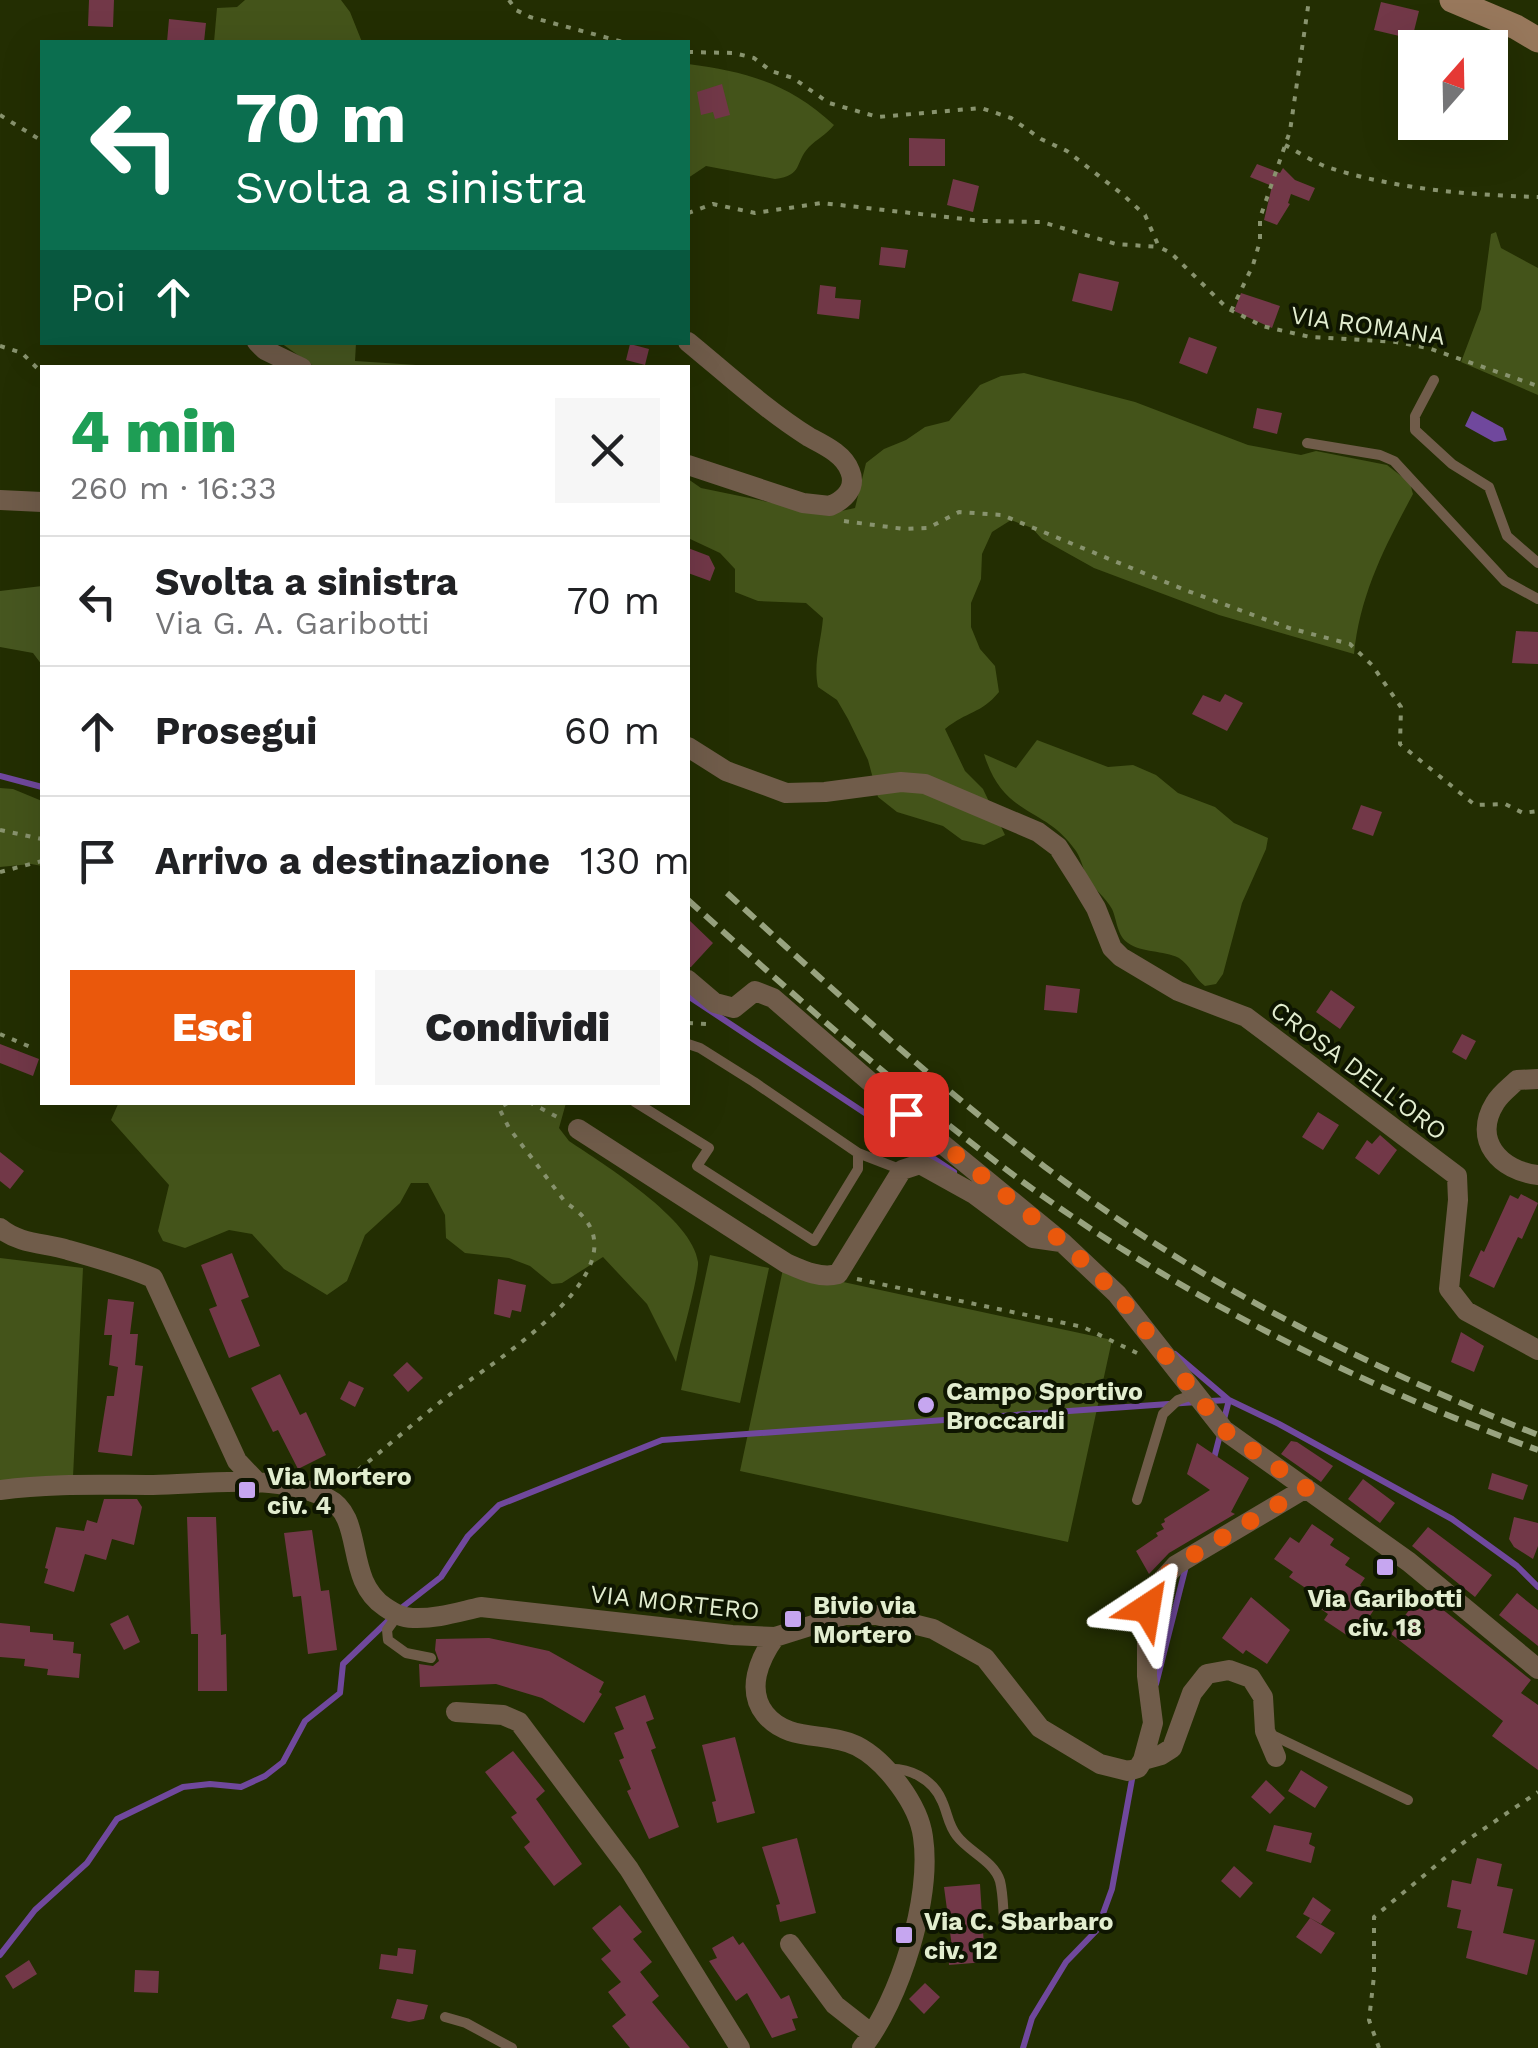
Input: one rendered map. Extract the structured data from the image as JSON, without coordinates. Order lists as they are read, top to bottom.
{
  "streets": {
    "street": ["CROSA DELL'ORO", "VIA MORTERO"],
    "path": ["VIA ROMANA"]
  },
  "places": {
    "other": ["Campo Sportivo Broccardi"],
    "transit": [
      "Via Mortero civ. 4",
      "Via Garibotti civ. 18",
      "Bivio via Mortero",
      "Via C. Sbarbaro civ. 12"
    ]
  },
  "north": "top",
  "page": {
    "turn": ["70 m", "Svolta a sinistra"],
    "then": "Poi",
    "heading": ["4 min", "260 m · 16:33"],
    "list": [
      {
        "name": "Svolta a sinistra",
        "note": "Via G. A. Garibotti",
        "value": "70 m"
      },
      {
        "name": "Prosegui",
        "value": "60 m"
      },
      {
        "name": "Arrivo a destinazione",
        "value": "130 m"
      }
    ],
    "buttons": ["Esci", "Condividi"]
  }
}
